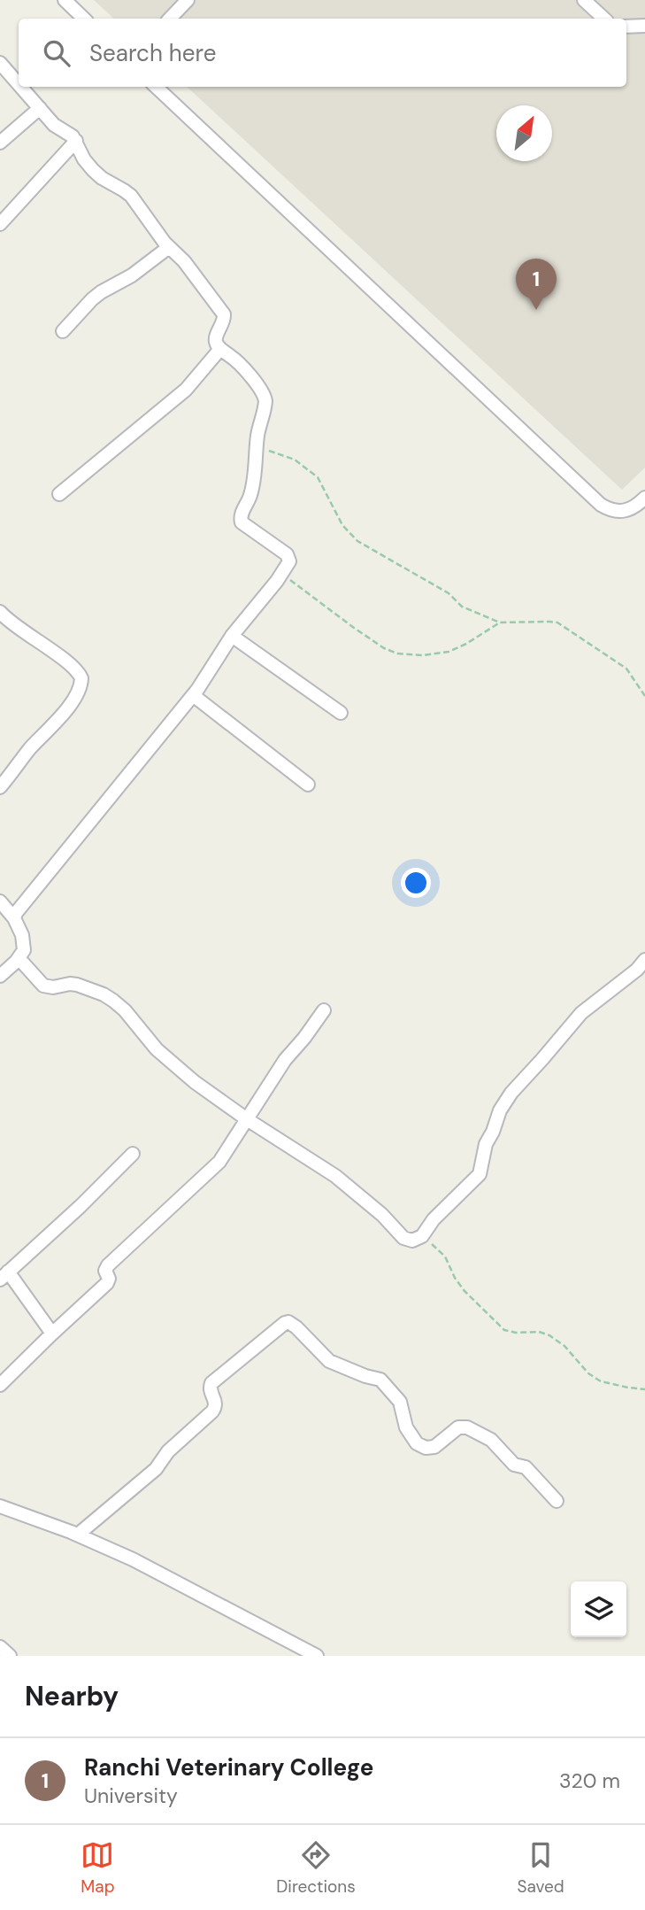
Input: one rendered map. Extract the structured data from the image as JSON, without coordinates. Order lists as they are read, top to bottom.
{
  "north": "top right",
  "page": {
    "search": "Search here",
    "pins": "1",
    "heading": "Nearby",
    "list": [
      {
        "mark": "1",
        "name": "Ranchi Veterinary College",
        "note": "University",
        "value": "320 m"
      }
    ],
    "nav": ["Map", "Directions", "Saved"]
  }
}
